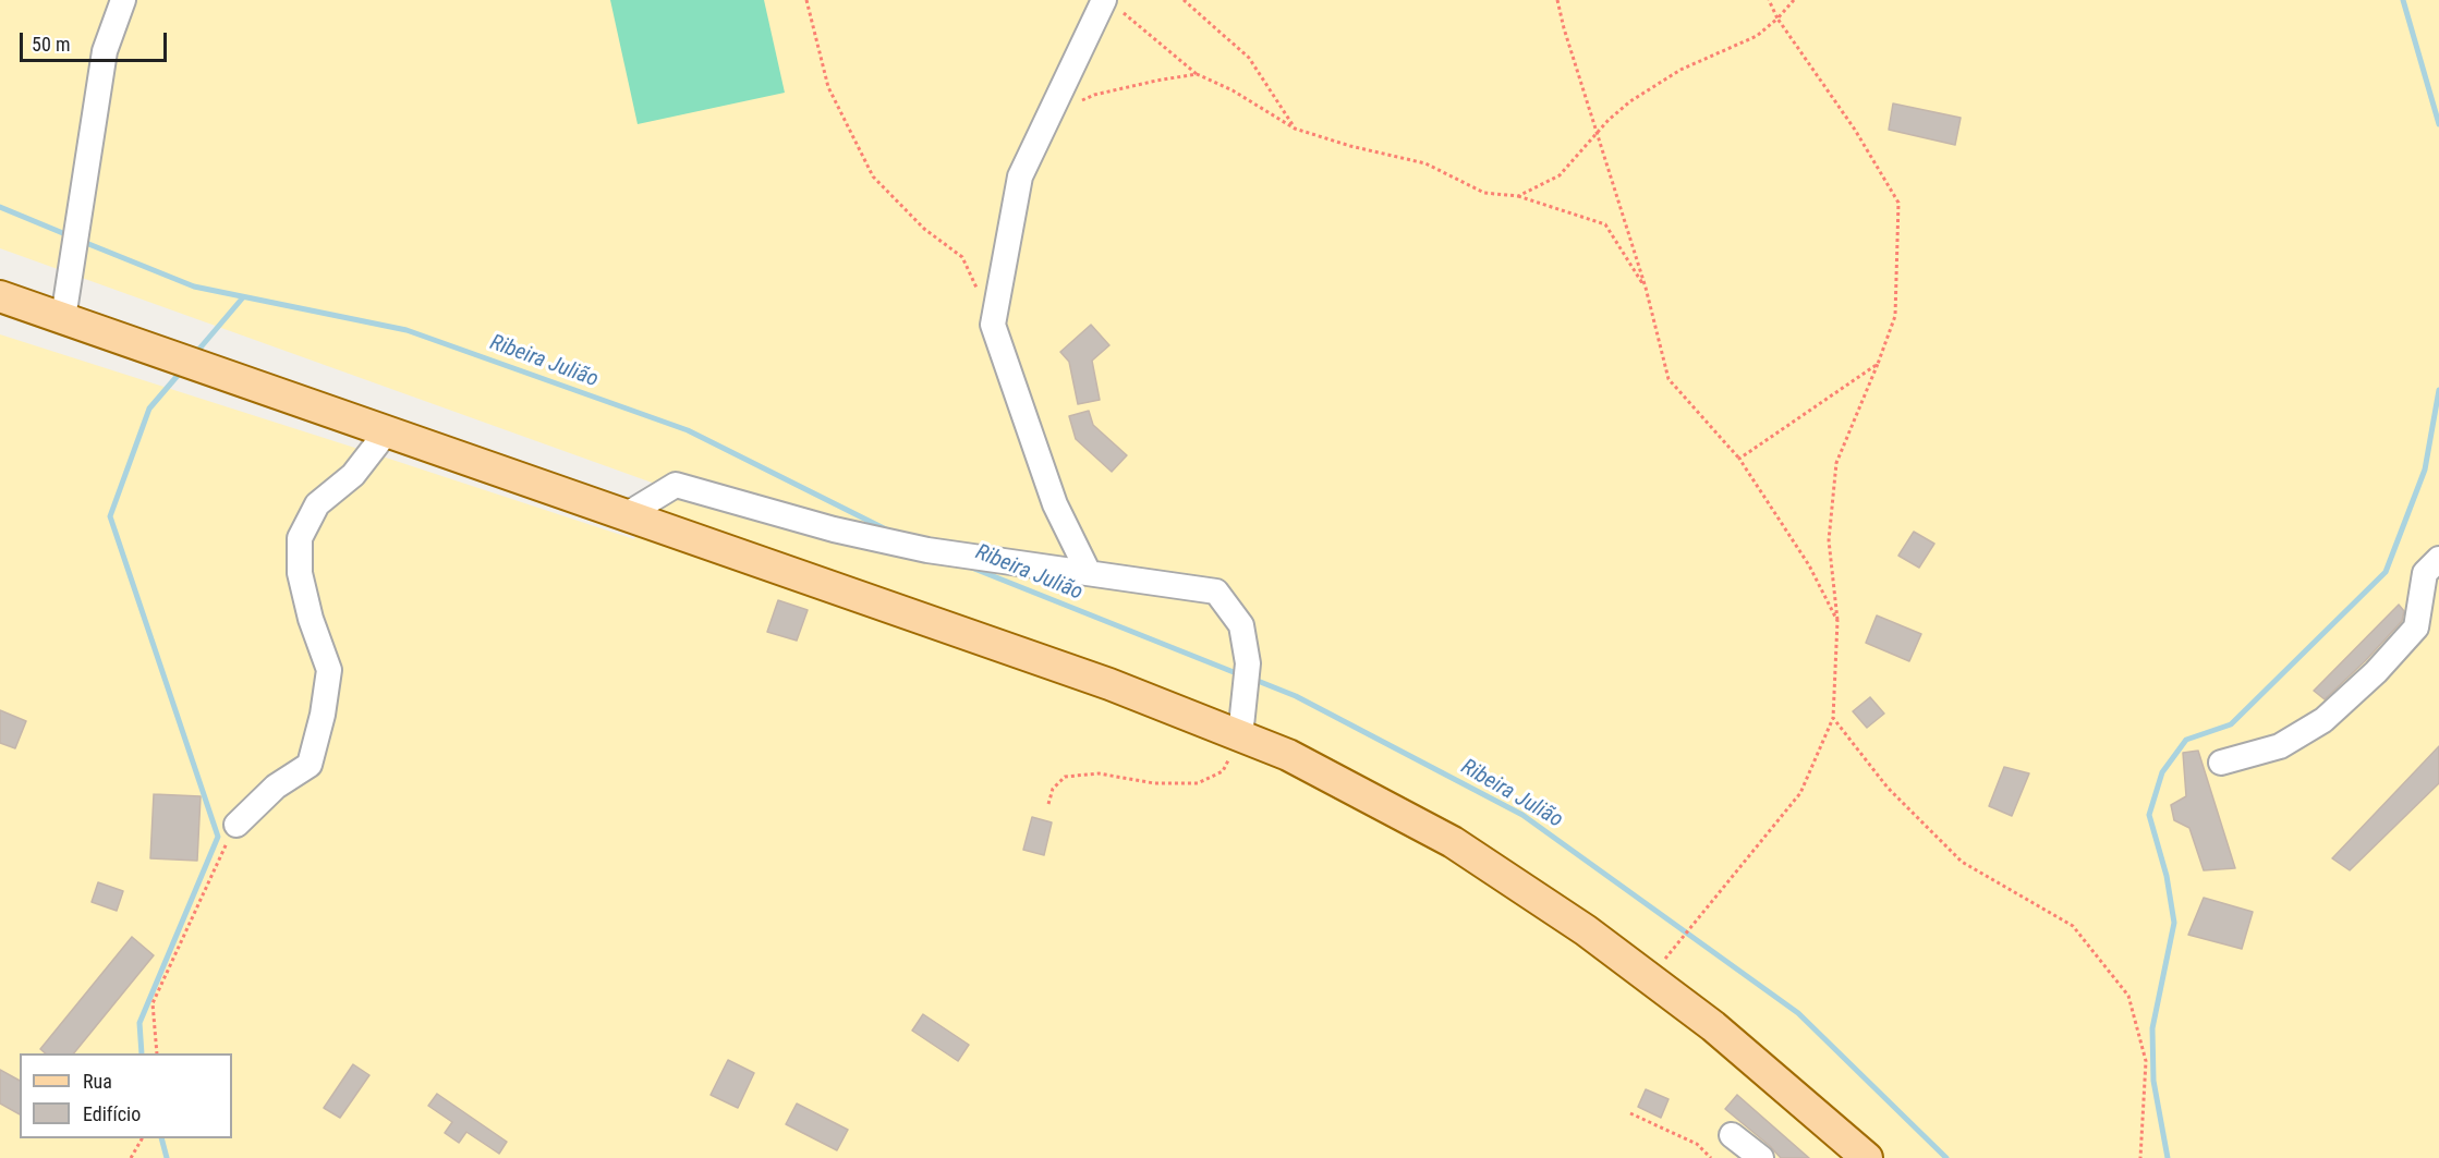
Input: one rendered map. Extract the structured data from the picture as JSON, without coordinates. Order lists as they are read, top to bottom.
{
  "water": ["Ribeira Julião"],
  "legend": ["Rua", "Edifício"],
  "scale_bar": "50 m"
}
